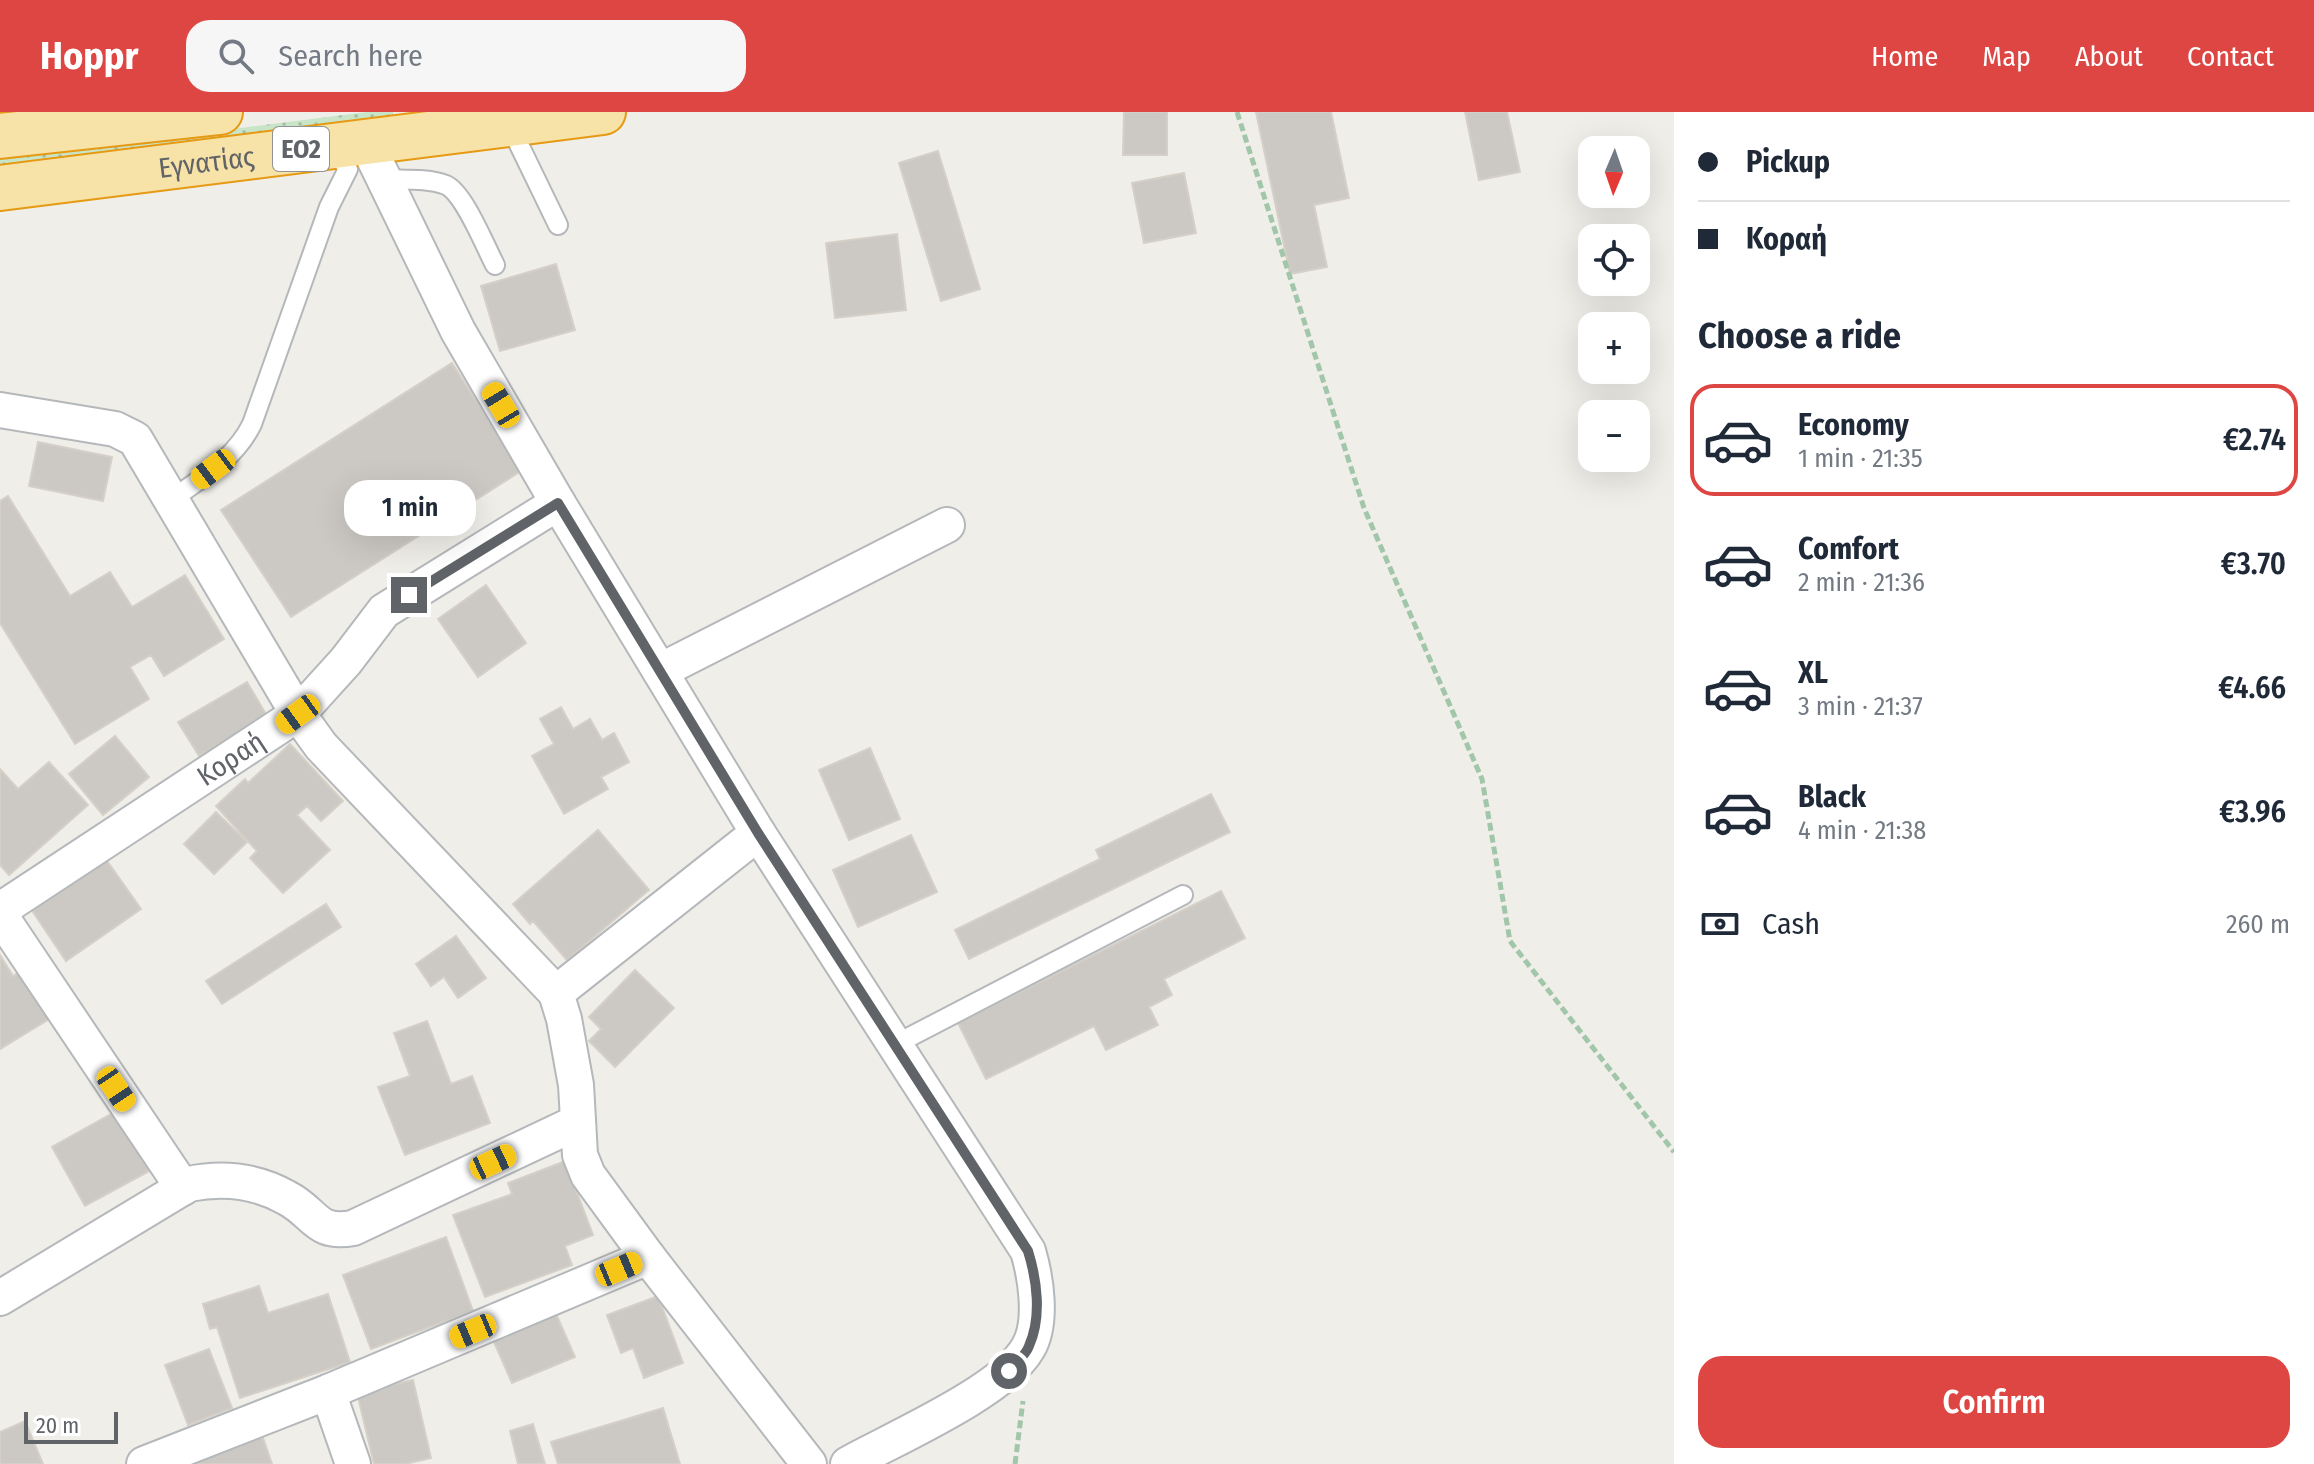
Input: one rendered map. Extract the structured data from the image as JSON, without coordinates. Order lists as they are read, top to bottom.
{
  "streets": {
    "highway": ["ΕΟ2", "Εγνατίας"],
    "street": ["Κοραή"]
  },
  "scale_bar": "20 m",
  "north": "bottom",
  "page": {
    "header": "Hoppr",
    "search": "Search here",
    "nav": [
      "Home",
      "Map",
      "About",
      "Contact"
    ],
    "banner": ["Pickup", "Κοραή"],
    "map_buttons": ["+", "−"],
    "heading": "Choose a ride",
    "list": [
      {
        "name": "Economy",
        "note": "1 min · 21:35",
        "value": "€2.74"
      },
      {
        "name": "Comfort",
        "note": "2 min · 21:36",
        "value": "€3.70"
      },
      {
        "name": "XL",
        "note": "3 min · 21:37",
        "value": "€4.66"
      },
      {
        "name": "Black",
        "note": "4 min · 21:38",
        "value": "€3.96"
      }
    ],
    "bubble": "1 min",
    "pay": ["Cash", "260 m"],
    "buttons": "Confirm",
    "scale": "20 m"
  }
}
